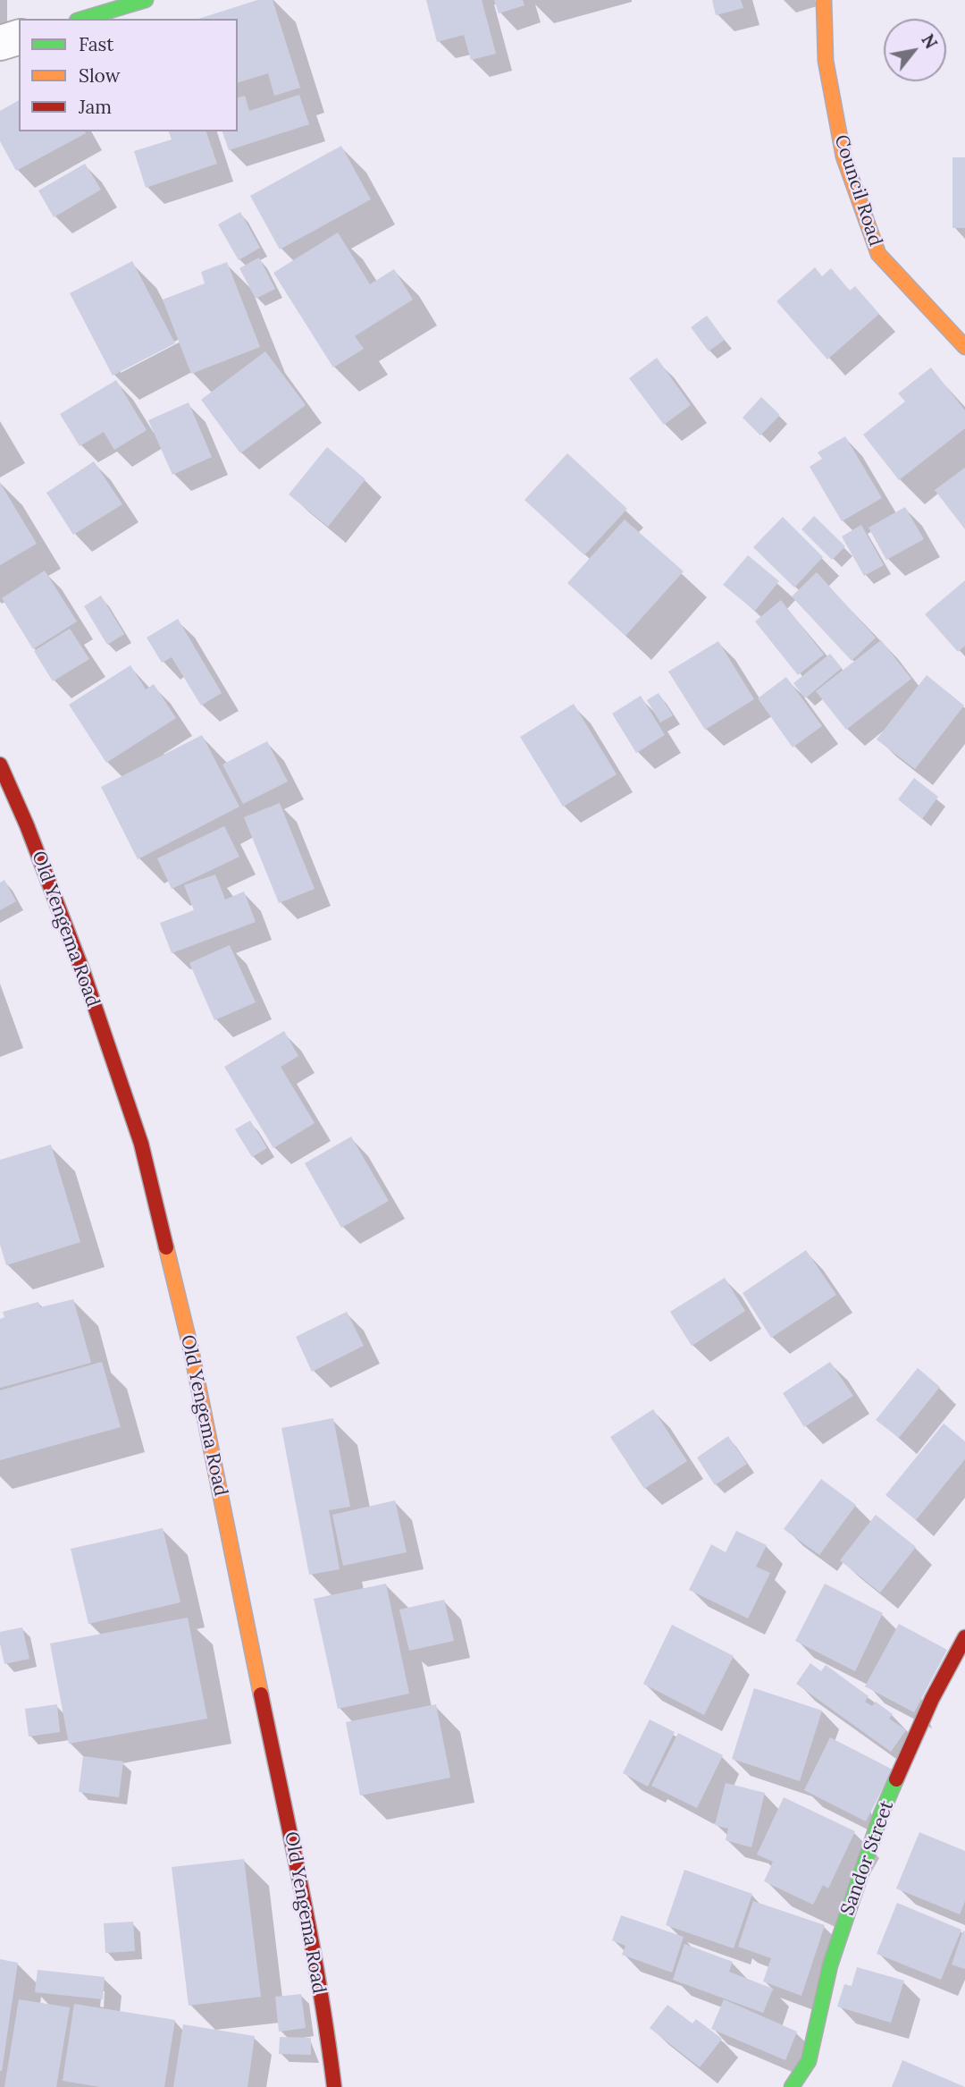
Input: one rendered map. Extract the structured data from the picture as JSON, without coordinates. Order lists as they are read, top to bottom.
{
  "streets": {
    "street": ["Council Road", "Old Yengema Road", "Sandor Street"]
  },
  "legend": ["Fast", "Slow", "Jam"],
  "north": "top right"
}
